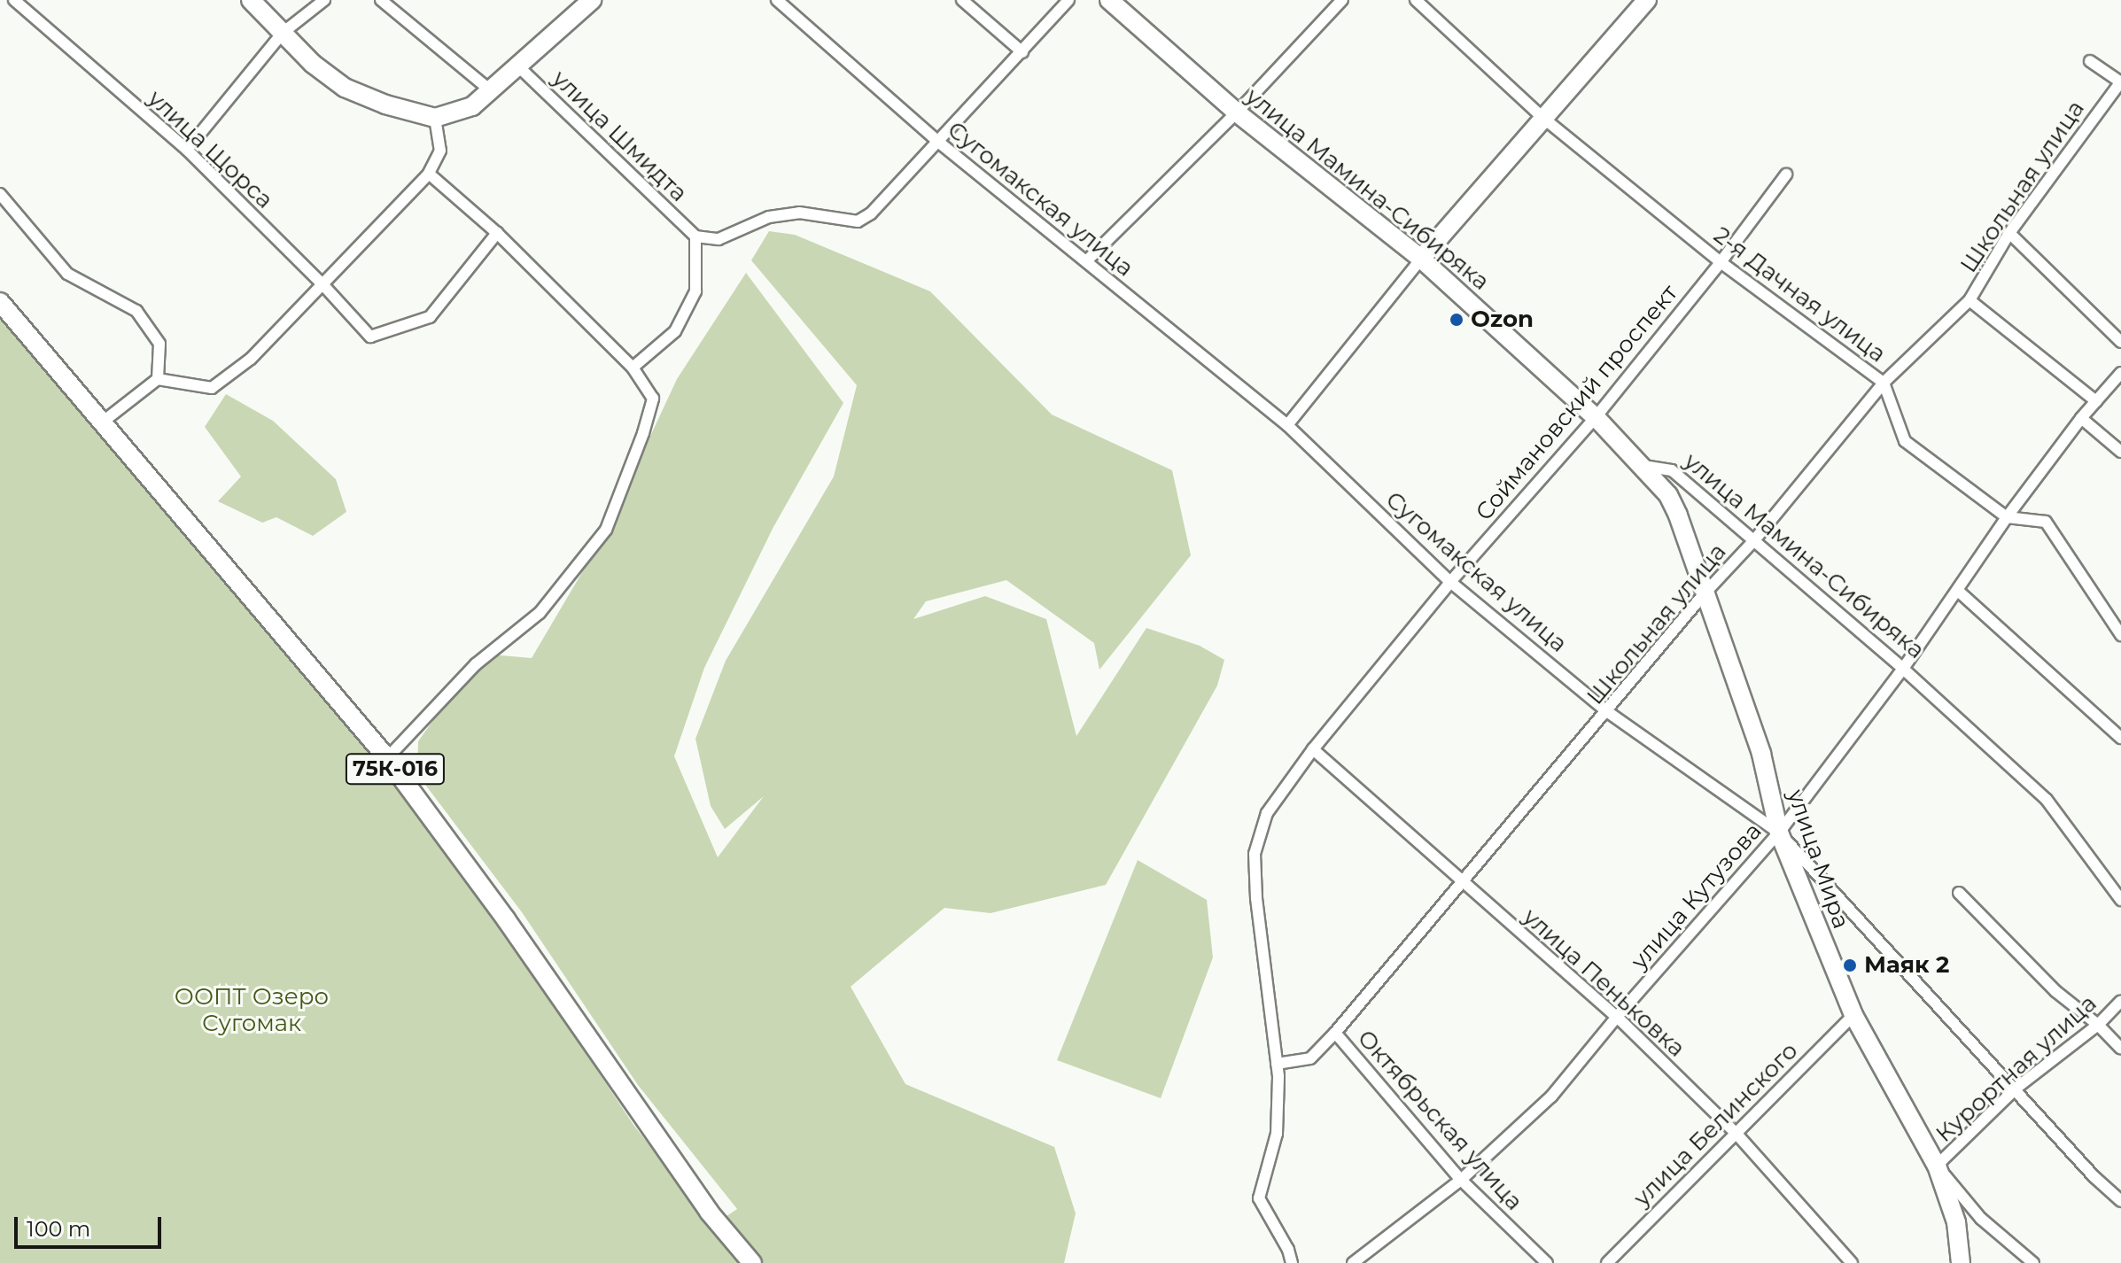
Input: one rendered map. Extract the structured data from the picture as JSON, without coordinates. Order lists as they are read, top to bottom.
{
  "streets": {
    "main road": ["улица Мамина-Сибиряка", "75К-016", "улица Мира"],
    "street": [
      "улица Шмидта",
      "улица Щорса",
      "Школьная улица",
      "Сугомакская улица",
      "2-я Дачная улица",
      "Соймановский проспект",
      "улица Кутузова",
      "улица Пеньковка",
      "Курортная улица",
      "Октябрьская улица",
      "улица Белинского"
    ]
  },
  "crossings": [
    ["Школьная улица", "улица Мамина-Сибиряка"],
    ["Школьная улица", "Сугомакская улица"],
    ["Школьная улица", "2-я Дачная улица"],
    ["Школьная улица", "Соймановский проспект"],
    ["Школьная улица", "улица Мира"],
    ["Школьная улица", "улица Пеньковка"],
    ["Школьная улица", "Октябрьская улица"],
    ["улица Мамина-Сибиряка", "Соймановский проспект"],
    ["улица Мамина-Сибиряка", "улица Мира"],
    ["улица Мамина-Сибиряка", "улица Кутузова"],
    ["Сугомакская улица", "Соймановский проспект"],
    ["Сугомакская улица", "улица Мира"],
    ["Сугомакская улица", "улица Кутузова"],
    ["Сугомакская улица", "Курортная улица"],
    ["2-я Дачная улица", "Соймановский проспект"],
    ["2-я Дачная улица", "улица Кутузова"],
    ["Соймановский проспект", "улица Пеньковка"],
    ["улица Мира", "улица Кутузова"],
    ["улица Мира", "Курортная улица"],
    ["улица Мира", "улица Белинского"],
    ["улица Кутузова", "улица Пеньковка"],
    ["улица Кутузова", "Октябрьская улица"],
    ["улица Пеньковка", "улица Белинского"]
  ],
  "parks": ["ООПТ Озеро Сугомак"],
  "places": ["Ozon", "Маяк 2"],
  "scale_bar": "100 m"
}
